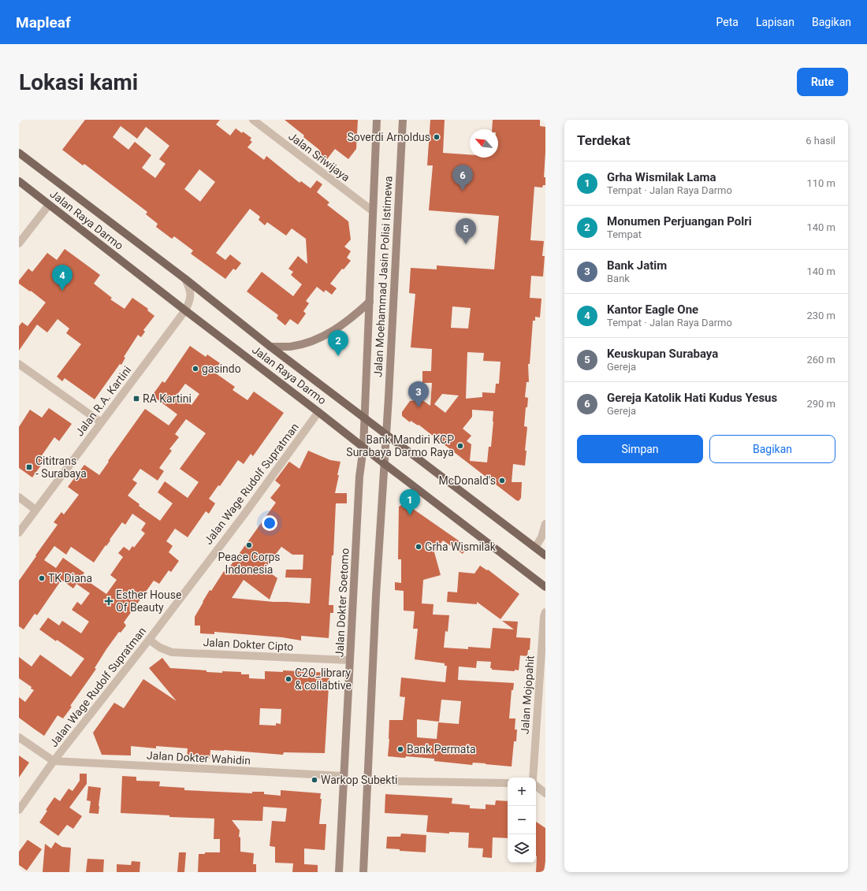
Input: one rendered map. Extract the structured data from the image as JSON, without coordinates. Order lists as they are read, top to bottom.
{
  "streets": {
    "main road": ["Jalan Raya Darmo", "Jalan Moehammad Jasin Polisi Istimewa", "Jalan Dokter Soetomo"],
    "street": [
      "Jalan Sriwijaya",
      "Jalan R.A. Kartini",
      "Jalan Wage Rudolf Supratman",
      "Jalan Dokter Cipto",
      "Jalan Mojopahit",
      "Jalan Dokter Wahidin"
    ]
  },
  "crossings": [
    ["Jalan Sriwijaya", "Jalan Moehammad Jasin Polisi Istimewa"],
    ["Jalan Raya Darmo", "Jalan Moehammad Jasin Polisi Istimewa"],
    ["Jalan Raya Darmo", "Jalan R.A. Kartini"],
    ["Jalan Raya Darmo", "Jalan Wage Rudolf Supratman"],
    ["Jalan Raya Darmo", "Jalan Dokter Soetomo"],
    ["Jalan Moehammad Jasin Polisi Istimewa", "Jalan Dokter Soetomo"],
    ["Jalan Wage Rudolf Supratman", "Jalan Dokter Cipto"],
    ["Jalan Wage Rudolf Supratman", "Jalan Dokter Wahidin"],
    ["Jalan Dokter Soetomo", "Jalan Dokter Cipto"],
    ["Jalan Dokter Soetomo", "Jalan Dokter Wahidin"]
  ],
  "places": {
    "other": [
      "Soverdi Arnoldus",
      "gasindo",
      "Bank Mandiri KCP Surabaya Darmo Raya",
      "McDonald's",
      "Peace Corps Indonesia",
      "Grha Wismilak",
      "TK Diana",
      "C2O_library & collabtive",
      "Bank Permata",
      "Warkop Subekti"
    ],
    "transit": ["RA Kartini", "Cititrans - Surabaya"],
    "health": ["Esther House Of Beauty"]
  },
  "north": "top left",
  "page": {
    "header": "Mapleaf",
    "nav": ["Peta", "Lapisan", "Bagikan"],
    "buttons": [
      "Rute",
      ["Simpan", "Bagikan"]
    ],
    "title": "Lokasi kami",
    "heading": ["Terdekat", "6 hasil"],
    "list": [
      {
        "mark": "1",
        "name": "Grha Wismilak Lama",
        "note": "Tempat · Jalan Raya Darmo",
        "value": "110 m"
      },
      {
        "mark": "2",
        "name": "Monumen Perjuangan Polri",
        "note": "Tempat",
        "value": "140 m"
      },
      {
        "mark": "3",
        "name": "Bank Jatim",
        "note": "Bank",
        "value": "140 m"
      },
      {
        "mark": "4",
        "name": "Kantor Eagle One",
        "note": "Tempat · Jalan Raya Darmo",
        "value": "230 m"
      },
      {
        "mark": "5",
        "name": "Keuskupan Surabaya",
        "note": "Gereja",
        "value": "260 m"
      },
      {
        "mark": "6",
        "name": "Gereja Katolik Hati Kudus Yesus",
        "note": "Gereja",
        "value": "290 m"
      }
    ],
    "pins": [
      "6",
      "5",
      "4",
      "2",
      "3",
      "1"
    ],
    "map_buttons": ["+", "−"]
  }
}
